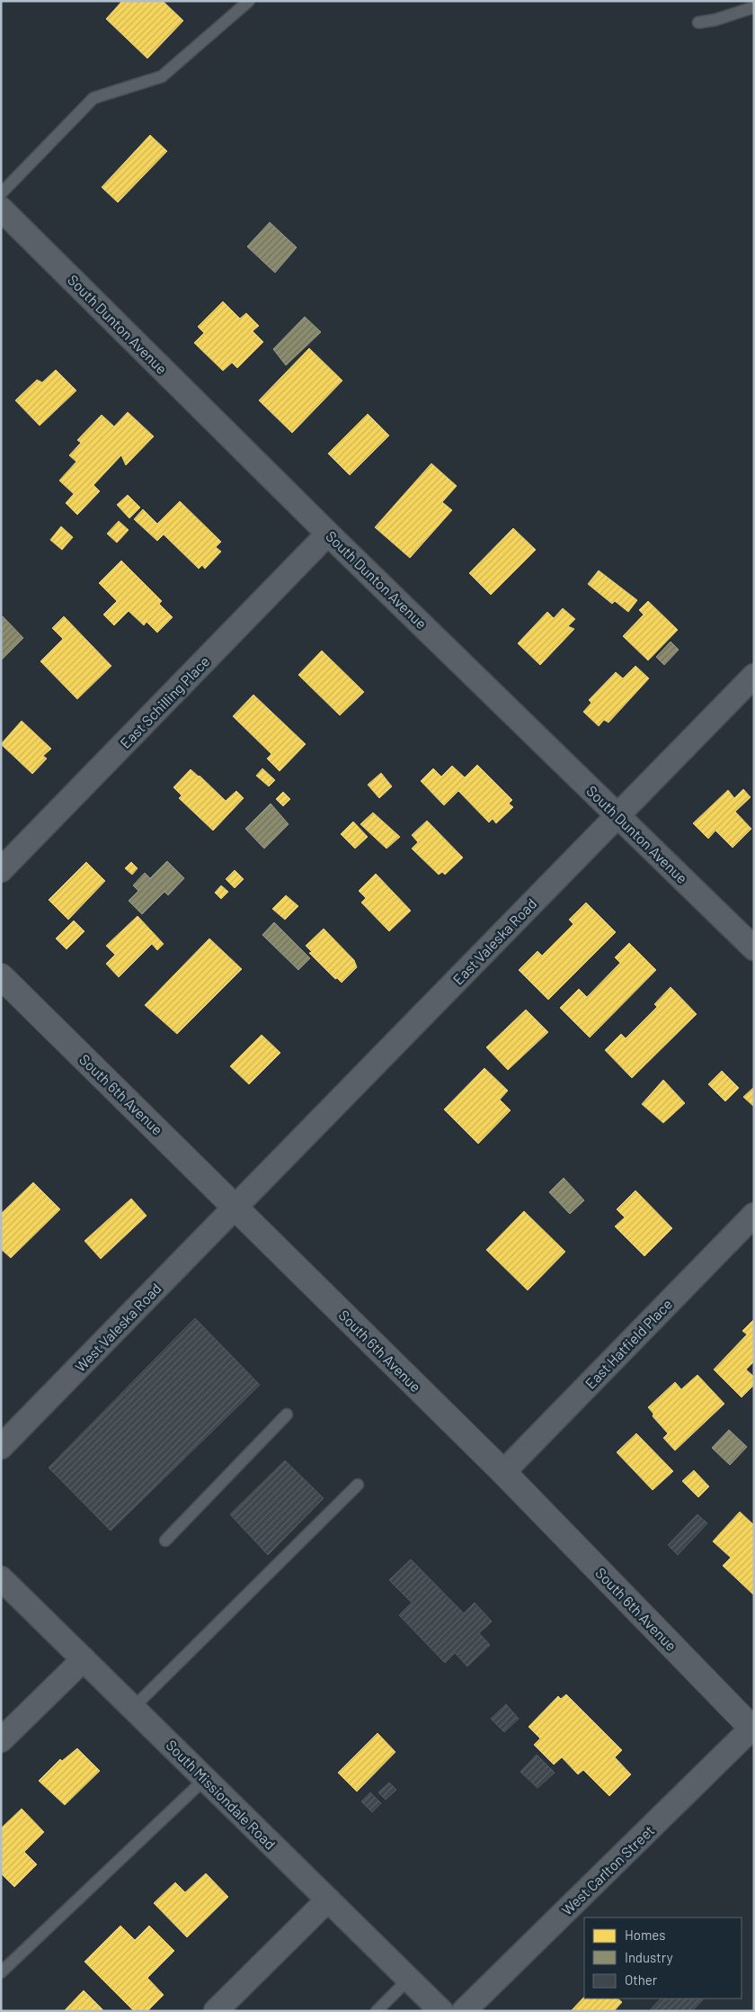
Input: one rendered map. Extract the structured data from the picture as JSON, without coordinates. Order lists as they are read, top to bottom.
{
  "streets": {
    "street": [
      "South Dunton Avenue",
      "East Schilling Place",
      "East Valeska Road",
      "South 6th Avenue",
      "West Valeska Road",
      "East Hatfield Place",
      "South Missiondale Road",
      "West Carlton Street"
    ]
  },
  "crossings": [
    ["South Dunton Avenue", "East Schilling Place"],
    ["South Dunton Avenue", "East Valeska Road"],
    ["East Valeska Road", "South 6th Avenue"],
    ["East Valeska Road", "West Valeska Road"],
    ["South 6th Avenue", "West Valeska Road"],
    ["South 6th Avenue", "East Hatfield Place"],
    ["South 6th Avenue", "West Carlton Street"]
  ],
  "legend": ["Homes", "Industry", "Other"]
}
